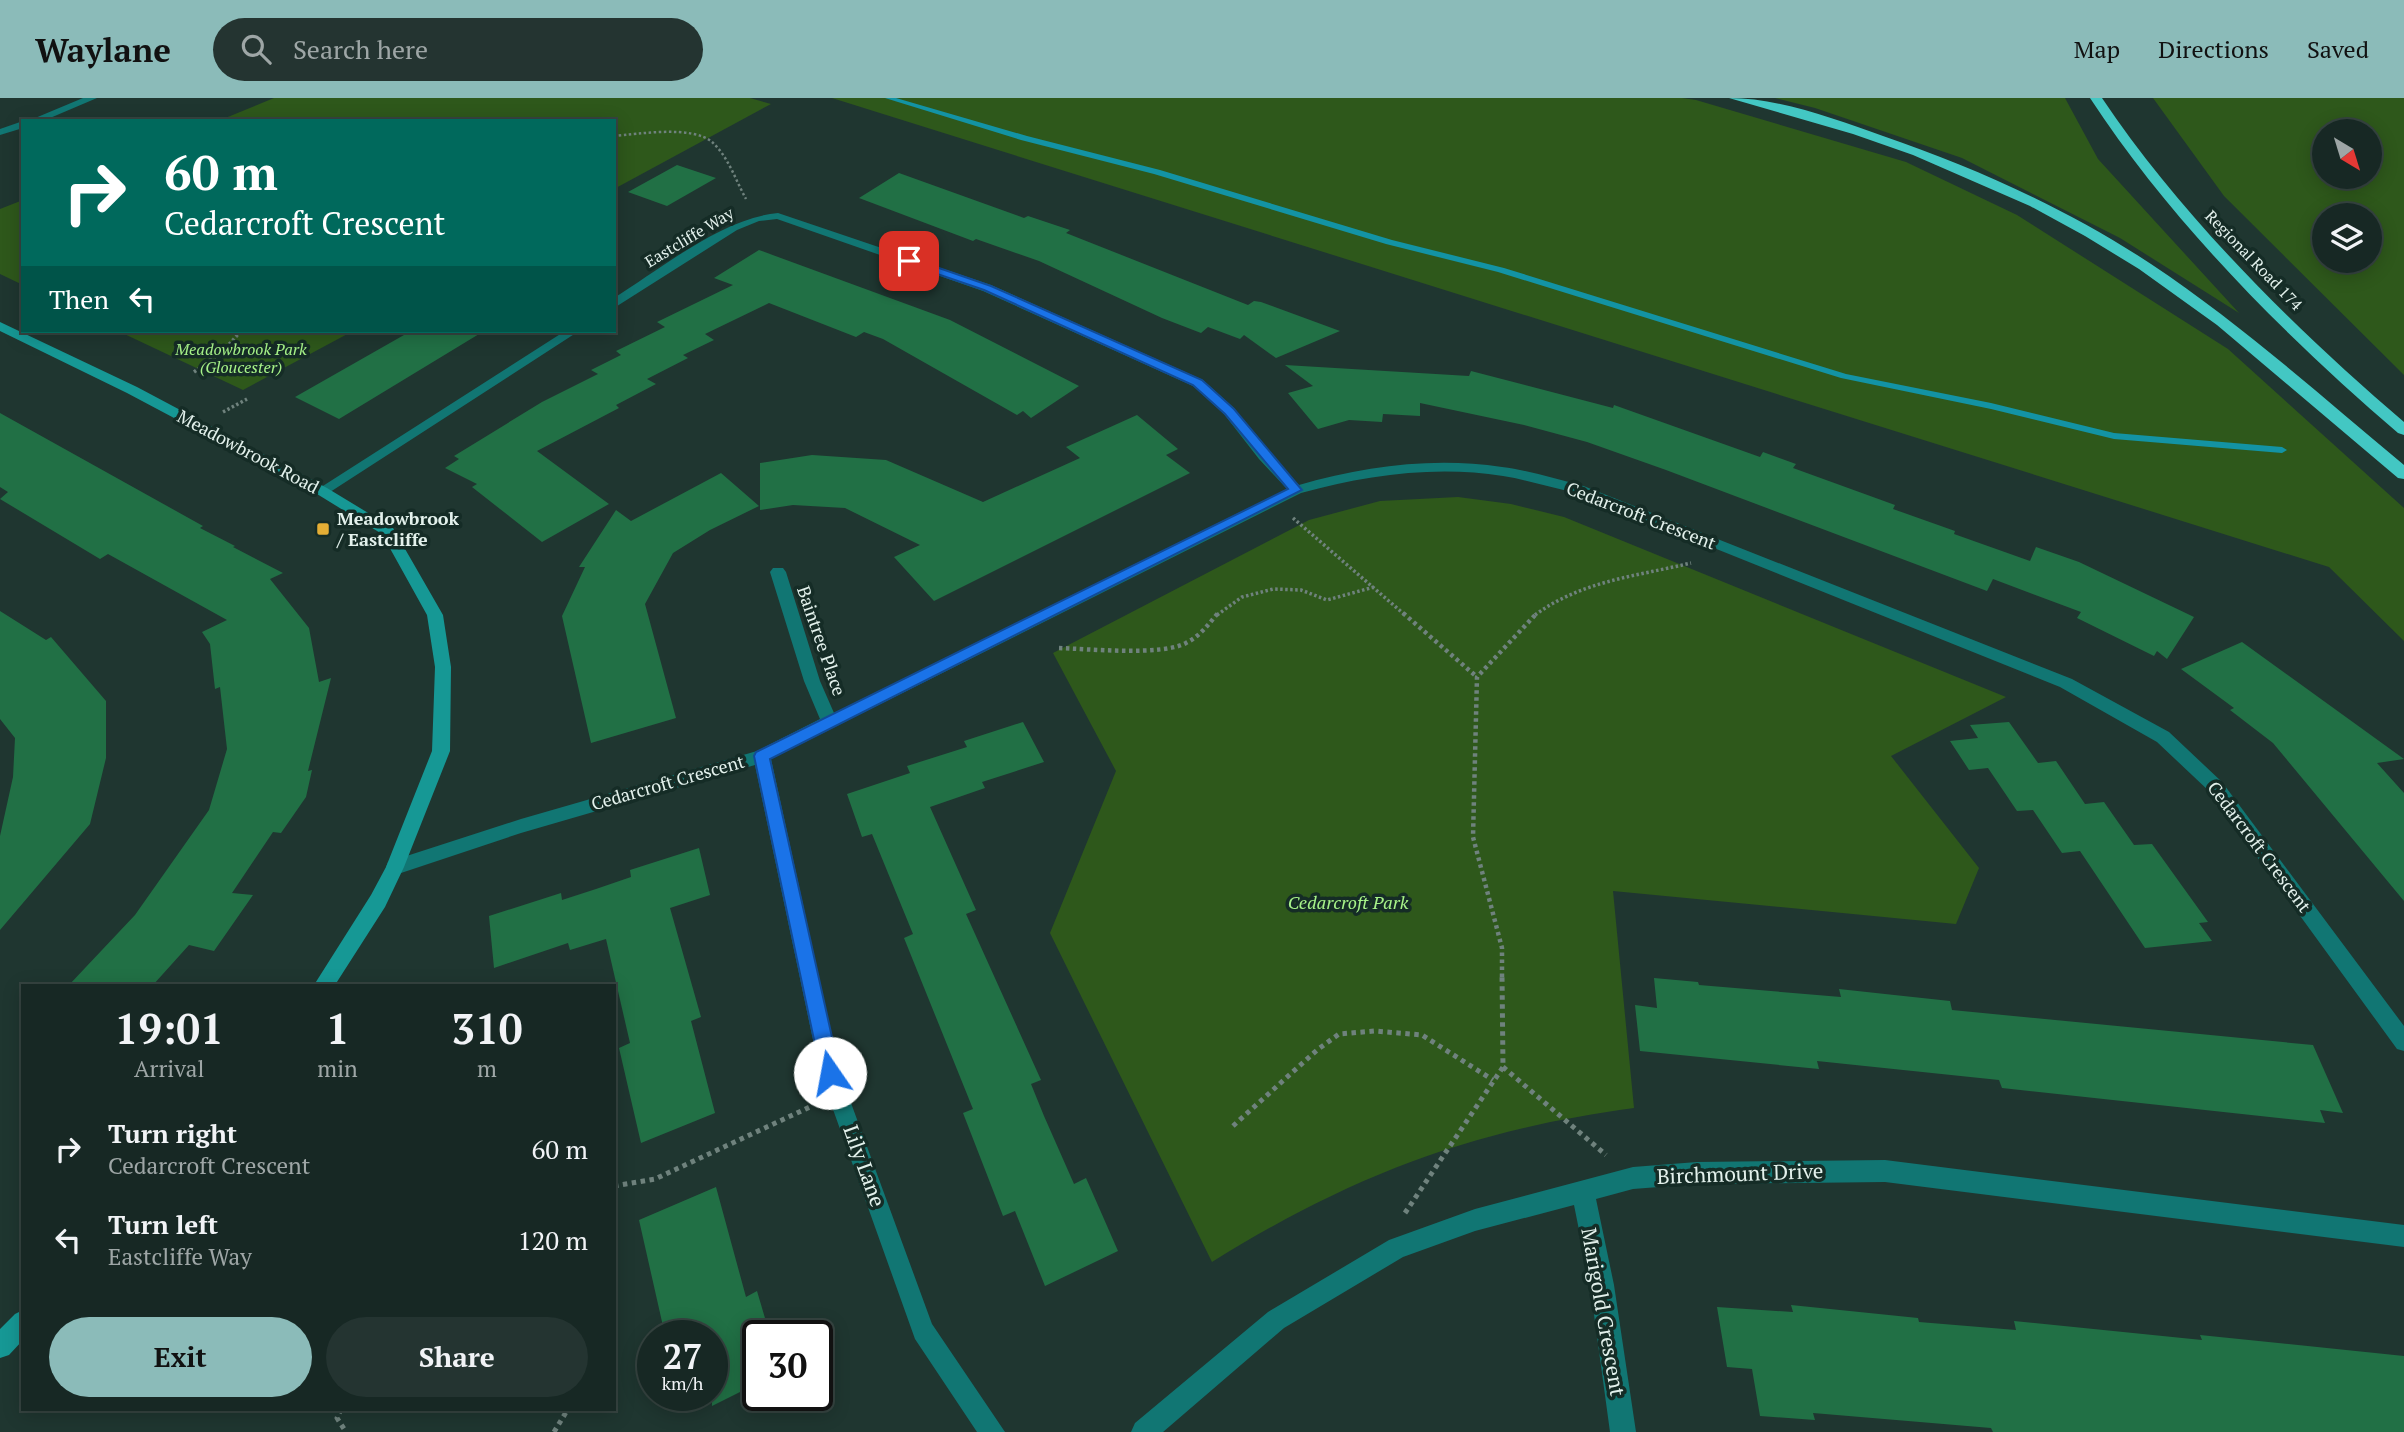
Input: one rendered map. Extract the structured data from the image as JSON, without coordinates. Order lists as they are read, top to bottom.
{
  "streets": {
    "highway": ["Regional Road 174"],
    "street": [
      "Eastcliffe Way",
      "Meadowbrook Road",
      "Cedarcroft Crescent",
      "Baintree Place",
      "Lily Lane",
      "Birchmount Drive",
      "Marigold Crescent"
    ]
  },
  "crossings": [
    ["Eastcliffe Way", "Cedarcroft Crescent"],
    ["Meadowbrook Road", "Cedarcroft Crescent"],
    ["Cedarcroft Crescent", "Baintree Place"],
    ["Cedarcroft Crescent", "Lily Lane"],
    ["Birchmount Drive", "Marigold Crescent"]
  ],
  "parks": ["Meadowbrook Park (Gloucester)", "Cedarcroft Park"],
  "places": {
    "transit": ["Meadowbrook / Eastcliffe"]
  },
  "north": "bottom right",
  "page": {
    "header": "Waylane",
    "search": "Search here",
    "nav": ["Map", "Directions", "Saved"],
    "turn": ["60 m", "Cedarcroft Crescent"],
    "then": "Then",
    "eta": [
      "19:01",
      "Arrival",
      "1",
      "min",
      "310",
      "m"
    ],
    "list": [
      {
        "name": "Turn right",
        "note": "Cedarcroft Crescent",
        "value": "60 m"
      },
      {
        "name": "Turn left",
        "note": "Eastcliffe Way",
        "value": "120 m"
      }
    ],
    "buttons": ["Exit", "Share"],
    "speed": "27 km/h",
    "limit": "30"
  }
}
